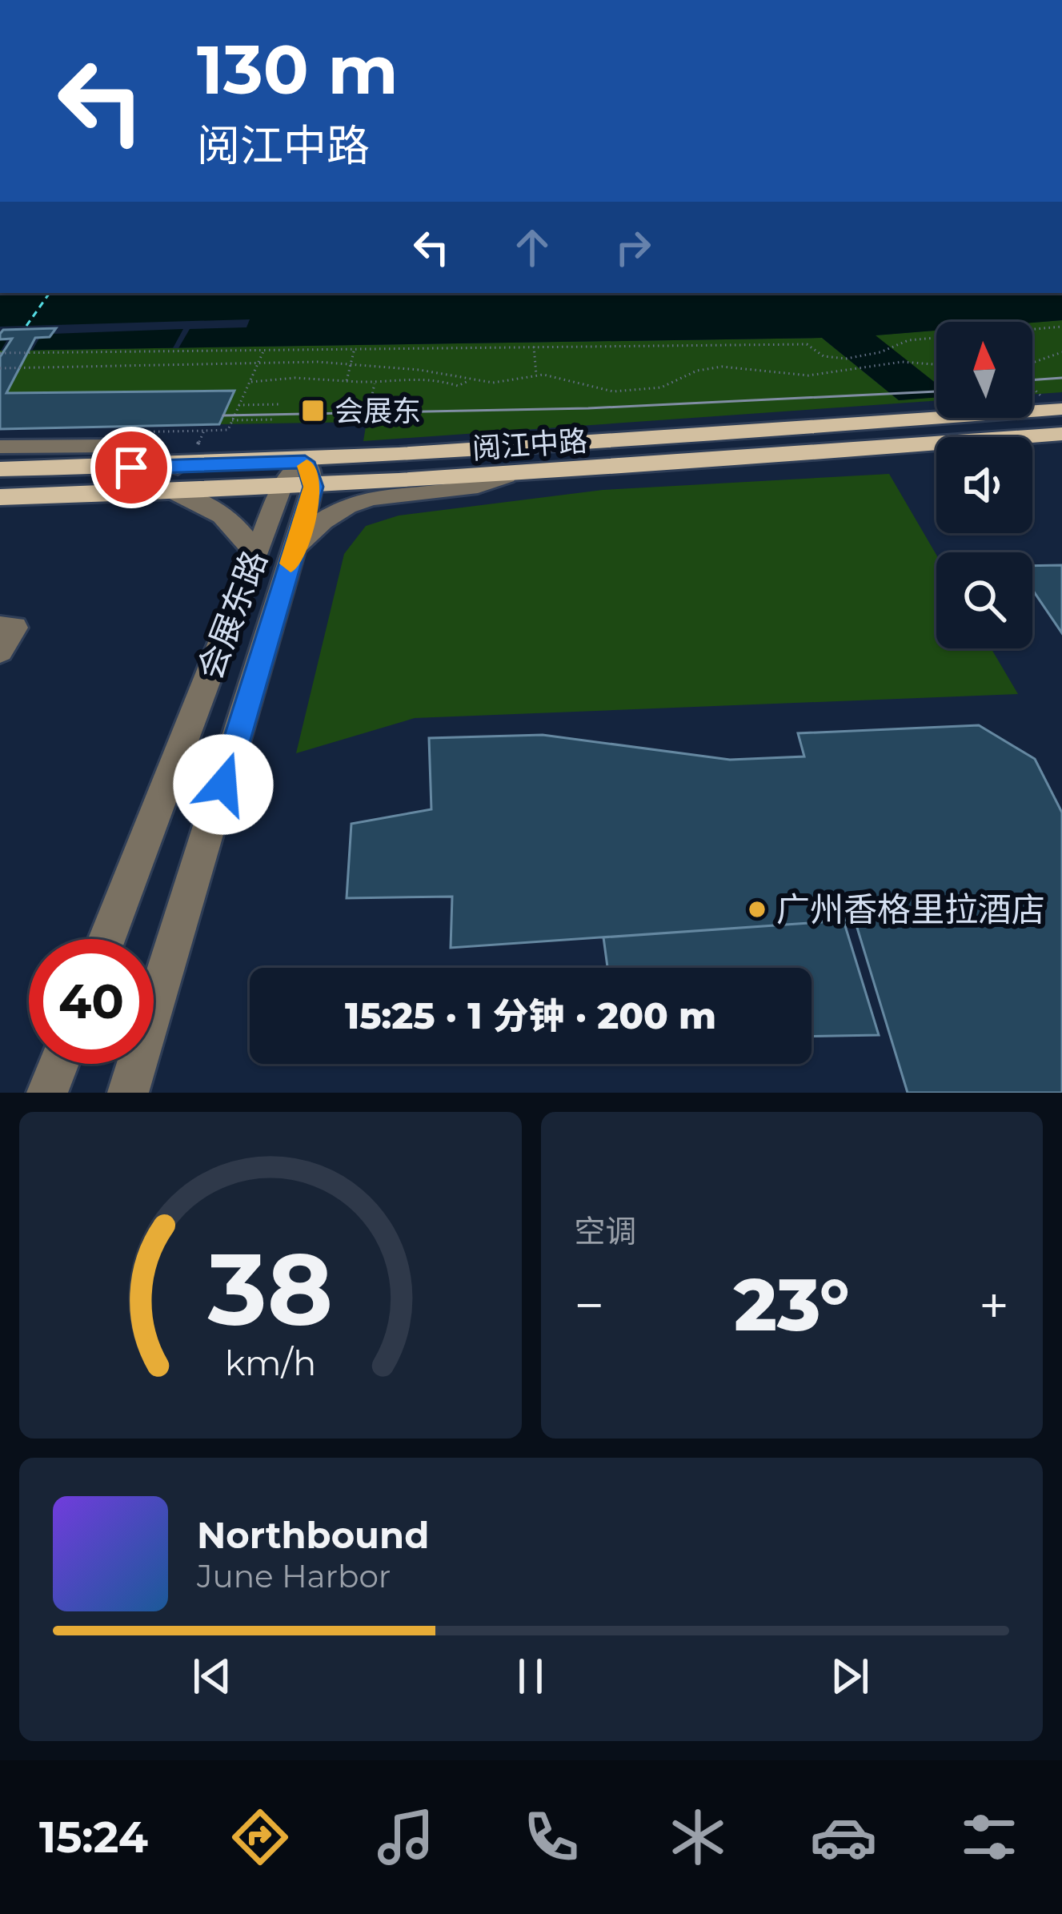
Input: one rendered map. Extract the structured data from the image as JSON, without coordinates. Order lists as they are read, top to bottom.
{
  "streets": {
    "main road": ["阅江中路"],
    "street": ["会展东路"]
  },
  "crossings": [
    ["阅江中路", "会展东路"]
  ],
  "places": {
    "transit": ["会展东"],
    "other": ["广州香格里拉酒店"]
  },
  "north": "top",
  "page": {
    "turn": ["130 m", "阅江中路"],
    "limit": "40",
    "trip": "15:25 · 1 分钟 · 200 m",
    "tile": "空调",
    "heat": ["−", "23°", "+"],
    "song": ["Northbound", "June Harbor"],
    "tabs": "15:24",
    "gauge": ["38", "km/h"]
  }
}
